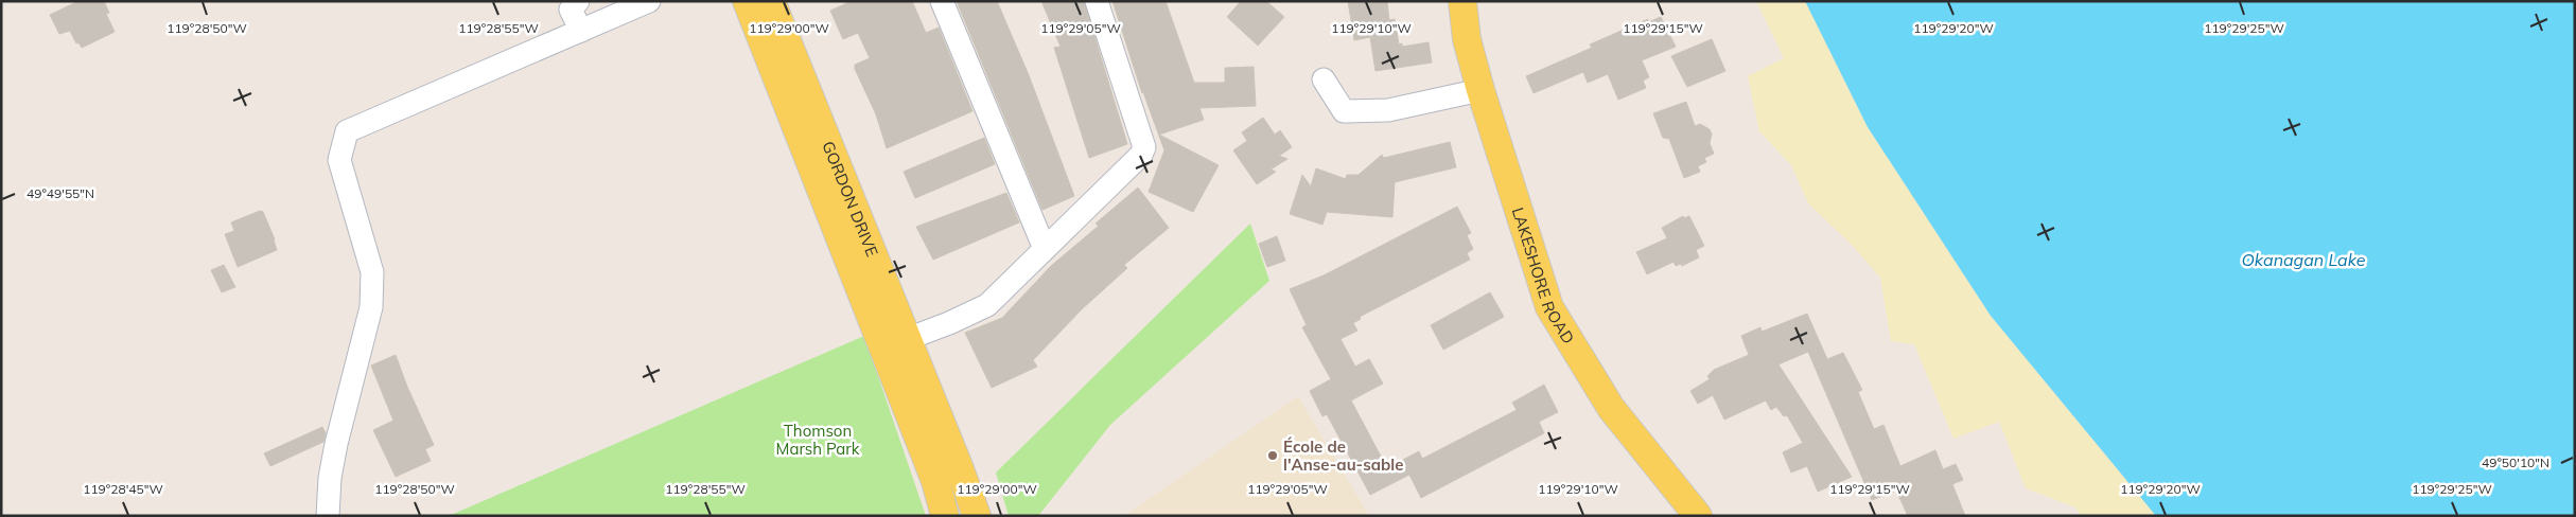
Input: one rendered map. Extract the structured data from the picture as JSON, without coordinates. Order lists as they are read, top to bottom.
{
  "streets": {
    "main road": ["GORDON DRIVE", "LAKESHORE ROAD"]
  },
  "water": ["Okanagan Lake"],
  "parks": ["Thomson Marsh Park"],
  "places": ["École de l'Anse-au-sable"],
  "coordinates": [
    "119°28'50\"W",
    "119°28'55\"W",
    "119°29'00\"W",
    "119°29'05\"W",
    "119°29'10\"W",
    "119°29'15\"W",
    "119°29'20\"W",
    "119°29'25\"W",
    "49°49'55\"N",
    "49°50'10\"N",
    "119°28'45\"W"
  ]
}
